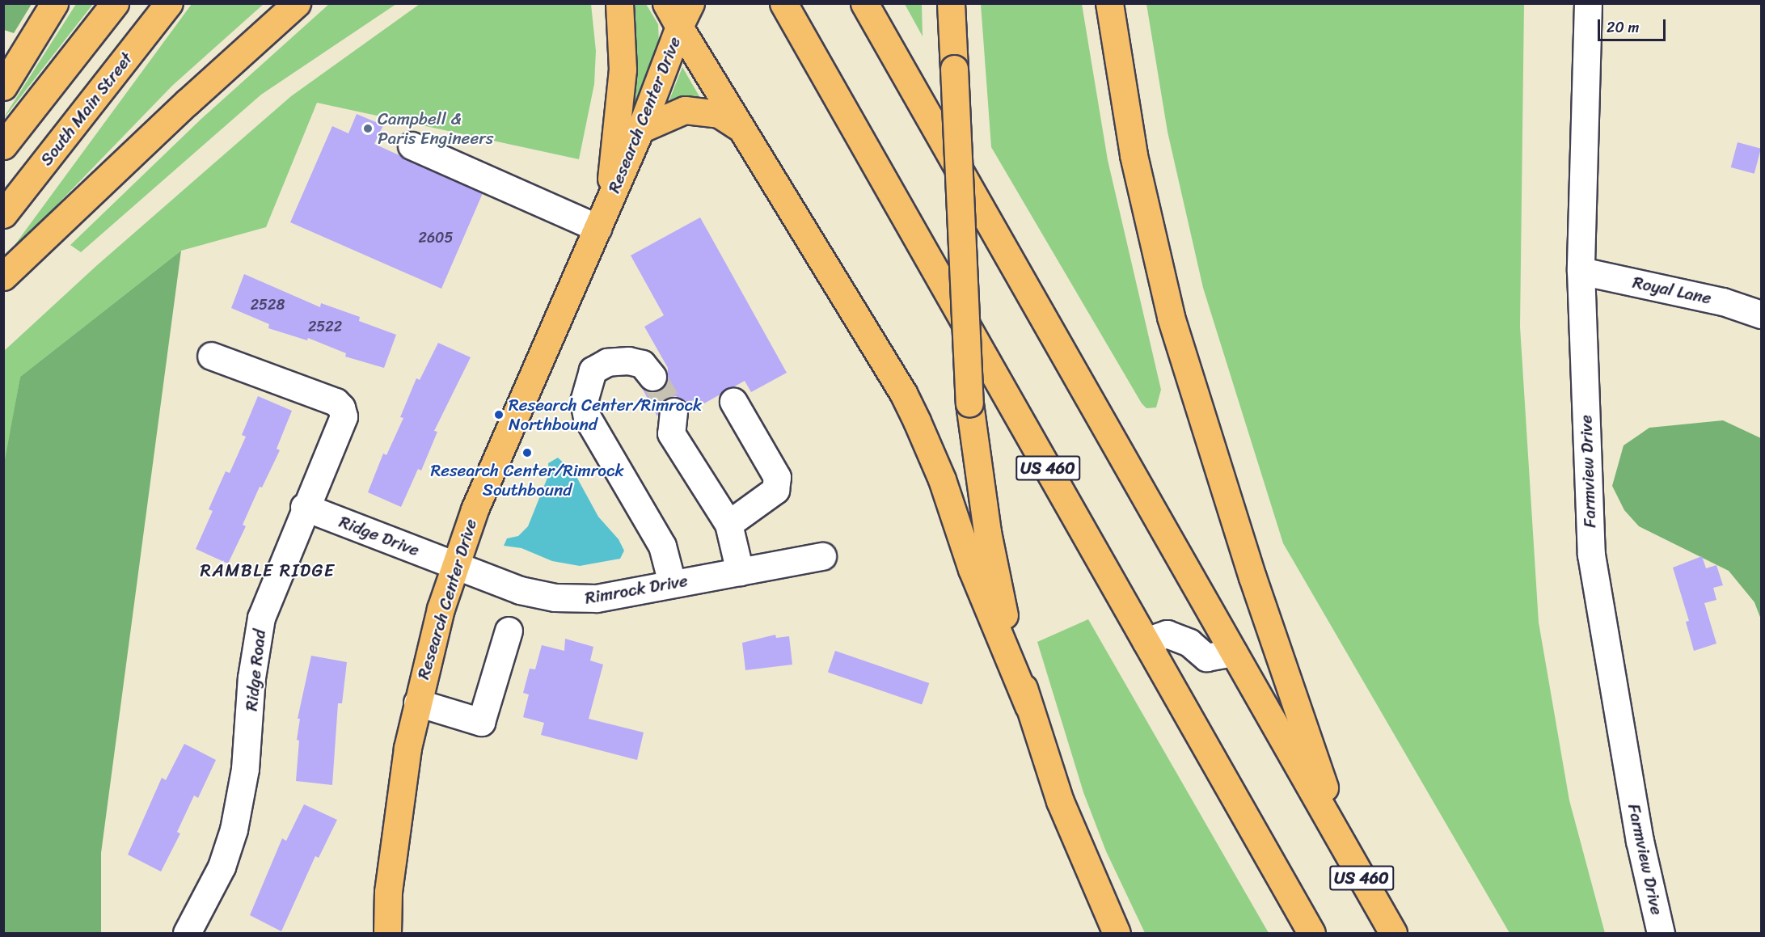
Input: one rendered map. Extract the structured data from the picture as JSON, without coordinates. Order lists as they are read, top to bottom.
{
  "streets": {
    "main road": ["South Main Street", "Research Center Drive", "US 460"],
    "street": [
      "Royal Lane",
      "Farmview Drive",
      "Ridge Drive",
      "Rimrock Drive",
      "Ridge Road"
    ]
  },
  "crossings": [
    ["Research Center Drive", "Ridge Drive"],
    ["Research Center Drive", "Rimrock Drive"],
    ["Royal Lane", "Farmview Drive"],
    ["Ridge Drive", "Rimrock Drive"],
    ["Ridge Drive", "Ridge Road"]
  ],
  "districts": ["RAMBLE RIDGE"],
  "places": ["Campbell & Paris Engineers", "Research Center/Rimrock Northbound", "Research Center/Rimrock Southbound"],
  "house_numbers": ["2605", "2528", "2522"],
  "scale_bar": "20 m"
}
